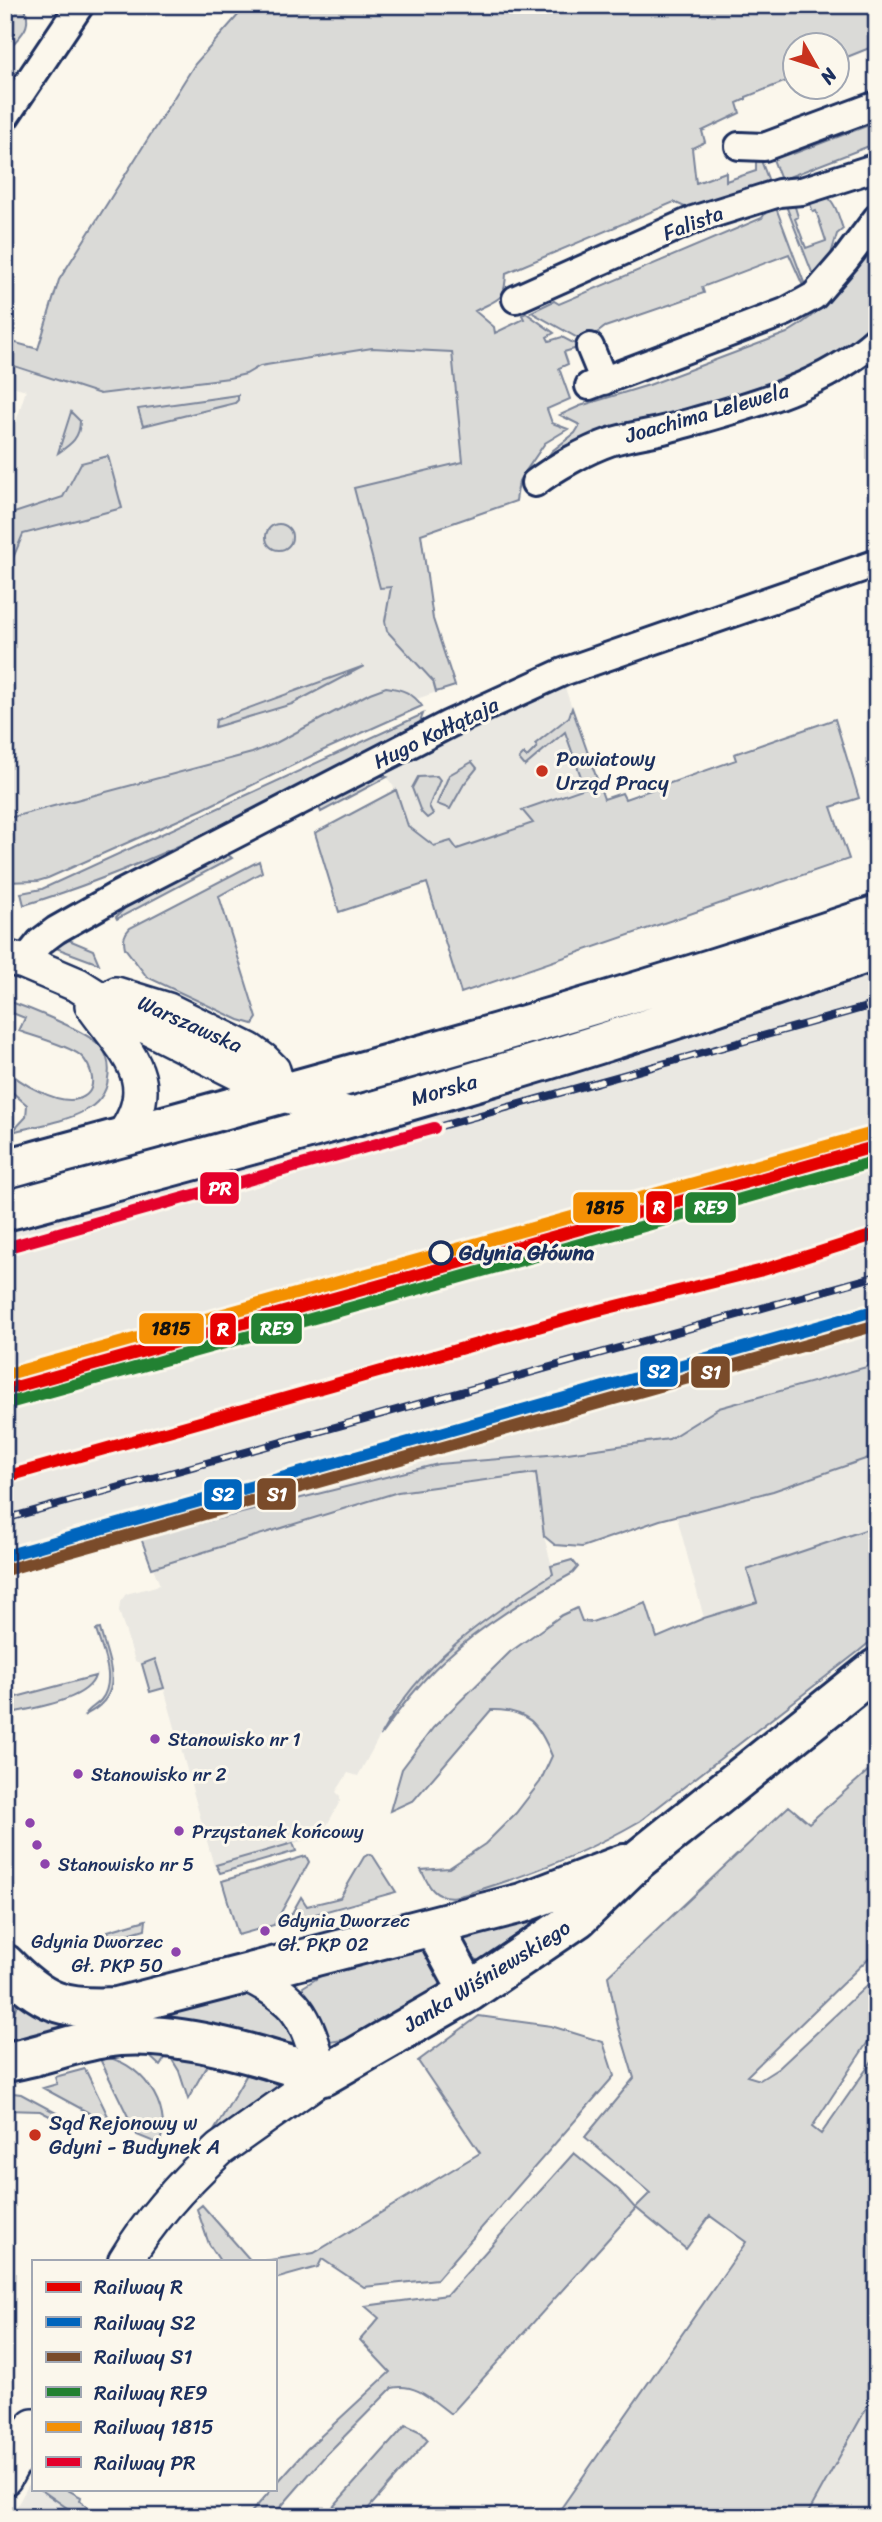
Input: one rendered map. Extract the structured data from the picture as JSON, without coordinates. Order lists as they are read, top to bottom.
{
  "streets": {
    "main road": ["Morska", "Janka Wiśniewskiego"],
    "street": [
      "Falista",
      "Joachima Lelewela",
      "Hugo Kołłątaja",
      "Warszawska"
    ]
  },
  "crossings": [
    ["Hugo Kołłątaja", "Warszawska"],
    ["Warszawska", "Morska"]
  ],
  "places": [
    "Powiatowy Urząd Pracy",
    "Gdynia Główna",
    "Stanowisko nr 1",
    "Stanowisko nr 2",
    "Przystanek końcowy",
    "Stanowisko nr 5",
    "Gdynia Dworzec Gł. PKP 02",
    "Gdynia Dworzec Gł. PKP 50",
    "Sąd Rejonowy w Gdyni - Budynek A"
  ],
  "lines": [
    "rail line PR",
    "rail line 1815",
    "rail line R",
    "rail line RE9",
    "rail line S2",
    "rail line S1"
  ],
  "legend": [
    "Railway R",
    "Railway S2",
    "Railway S1",
    "Railway RE9",
    "Railway 1815",
    "Railway PR"
  ],
  "north": "bottom right"
}
